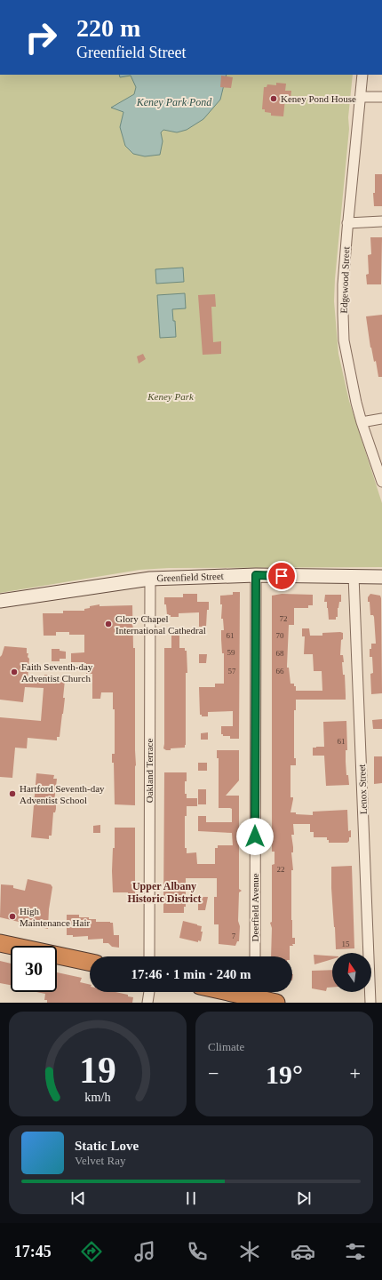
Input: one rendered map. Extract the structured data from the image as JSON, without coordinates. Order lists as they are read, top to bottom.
{
  "streets": {
    "street": [
      "Edgewood Street",
      "Greenfield Street",
      "Oakland Terrace",
      "Lenox Street",
      "Deerfield Avenue"
    ]
  },
  "crossings": [
    ["Greenfield Street", "Oakland Terrace"],
    ["Greenfield Street", "Lenox Street"],
    ["Greenfield Street", "Deerfield Avenue"]
  ],
  "districts": ["Upper Albany Historic District"],
  "water": ["Keney Park Pond"],
  "parks": ["Keney Park"],
  "places": [
    "Keney Pond House",
    "Glory Chapel International Cathedral",
    "Faith Seventh-day Adventist Church",
    "Hartford Seventh-day Adventist School",
    "High Maintenance Hair"
  ],
  "house_numbers": [
    "72",
    "61",
    "70",
    "59",
    "68",
    "57",
    "66",
    "61",
    "22",
    "7",
    "15"
  ],
  "north": "top",
  "page": {
    "turn": ["220 m", "Greenfield Street"],
    "limit": "30",
    "trip": "17:46 · 1 min · 240 m",
    "tile": "Climate",
    "heat": ["−", "19°", "+"],
    "song": ["Static Love", "Velvet Ray"],
    "tabs": "17:45",
    "gauge": ["19", "km/h"]
  }
}
